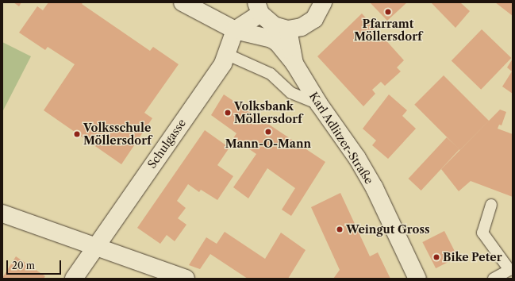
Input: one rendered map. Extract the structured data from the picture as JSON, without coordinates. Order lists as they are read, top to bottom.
{
  "streets": {
    "street": ["Karl Adlitzer-Straße", "Schulgasse"]
  },
  "places": [
    "Pfarramt Möllersdorf",
    "Volksbank Möllersdorf",
    "Mann-O-Mann",
    "Volksschule Möllersdorf",
    "Weingut Gross",
    "Bike Peter"
  ],
  "scale_bar": "20 m"
}
